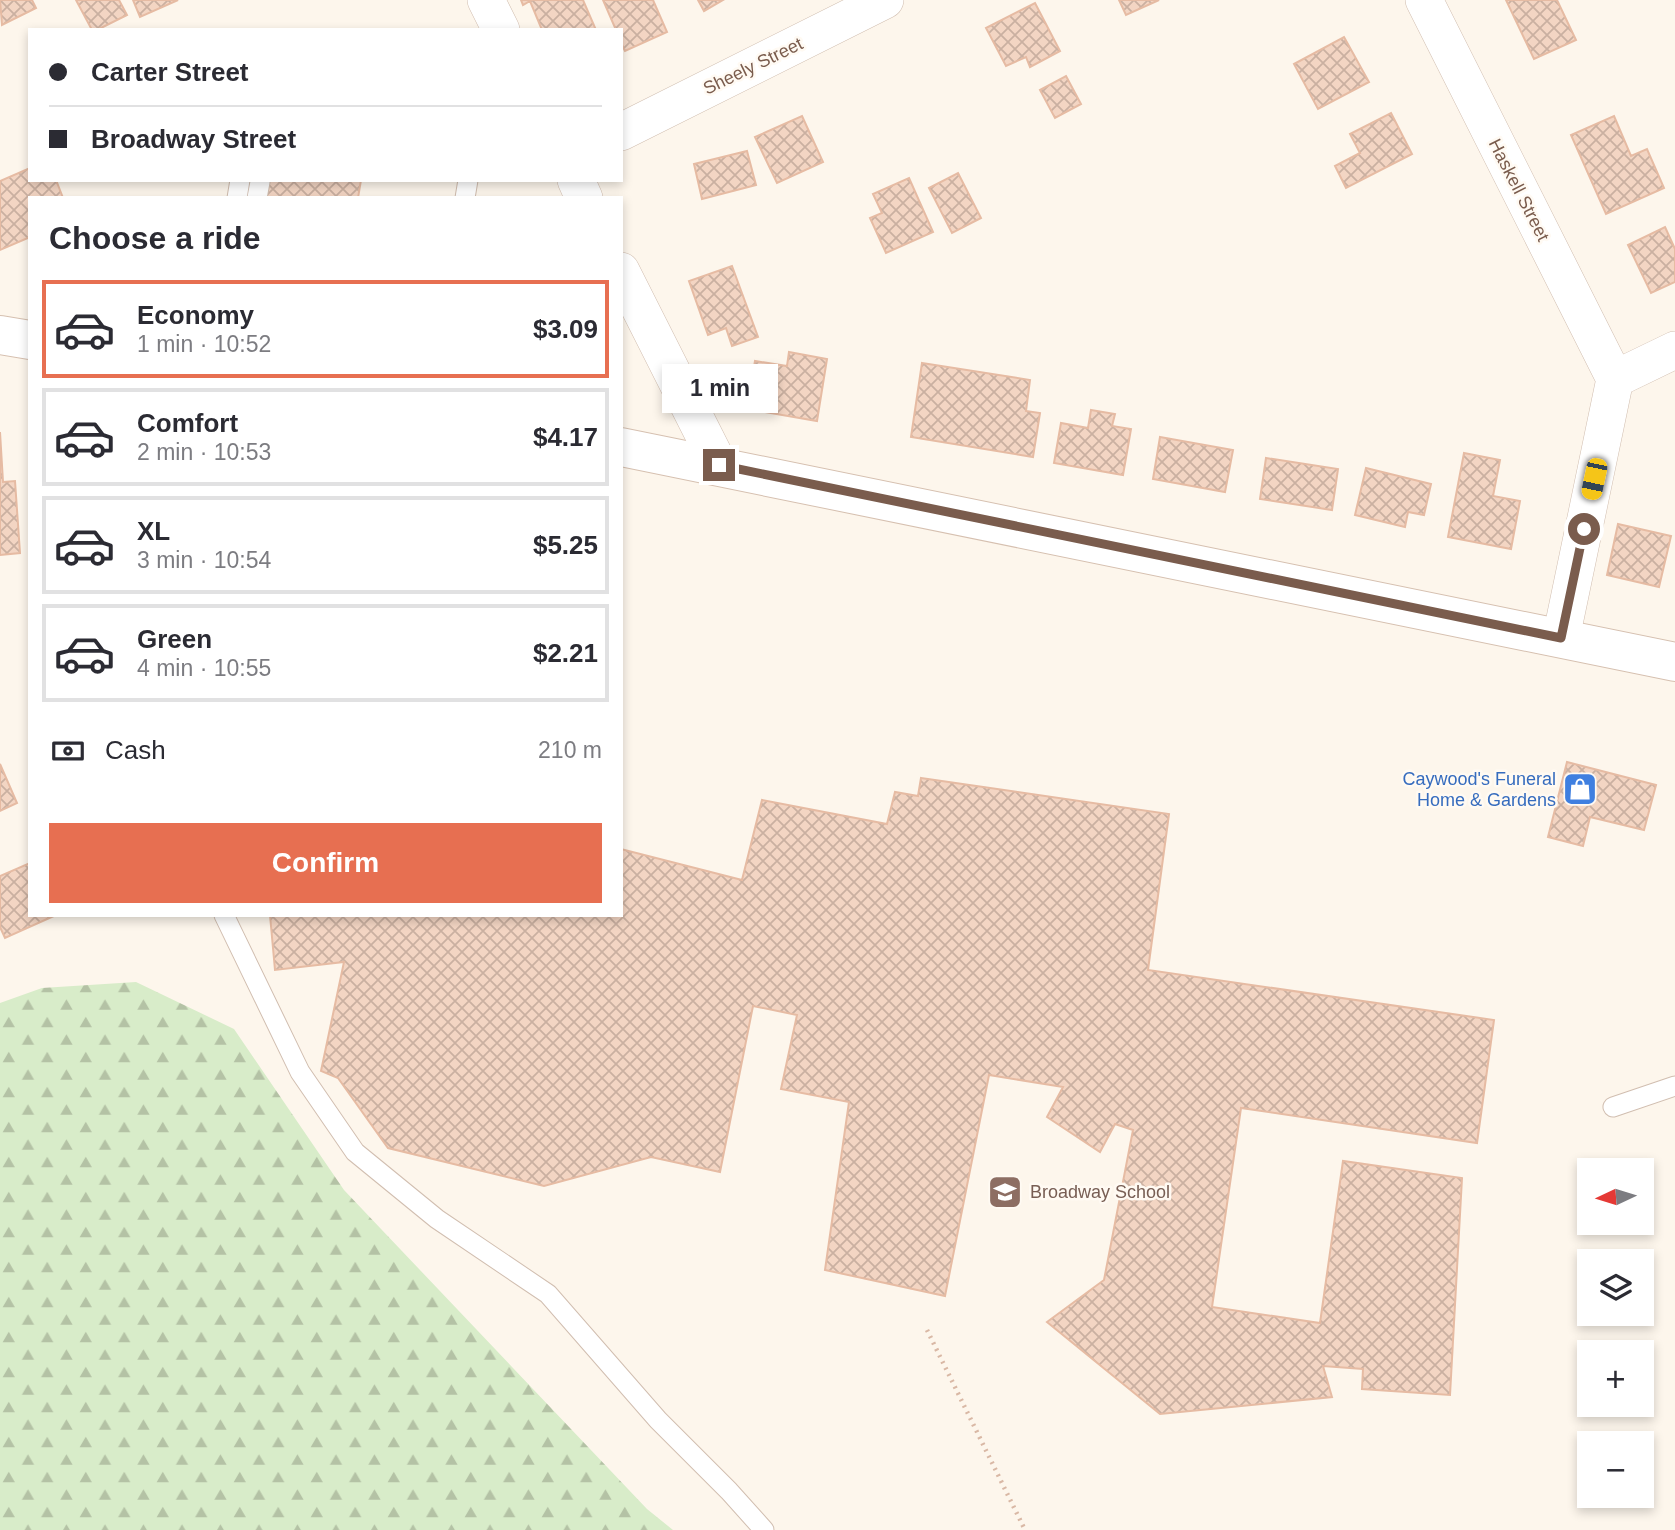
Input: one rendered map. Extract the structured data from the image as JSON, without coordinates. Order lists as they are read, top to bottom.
{
  "streets": {
    "street": ["Sheely Street", "Haskell Street"]
  },
  "places": {
    "shop": ["Caywood's Funeral Home & Gardens"],
    "school or university": ["Broadway School"]
  },
  "north": "left",
  "page": {
    "banner": ["Carter Street", "Broadway Street"],
    "heading": "Choose a ride",
    "list": [
      {
        "name": "Economy",
        "note": "1 min · 10:52",
        "value": "$3.09"
      },
      {
        "name": "Comfort",
        "note": "2 min · 10:53",
        "value": "$4.17"
      },
      {
        "name": "XL",
        "note": "3 min · 10:54",
        "value": "$5.25"
      },
      {
        "name": "Green",
        "note": "4 min · 10:55",
        "value": "$2.21"
      }
    ],
    "bubble": "1 min",
    "pay": ["Cash", "210 m"],
    "buttons": "Confirm",
    "map_buttons": ["+", "−"]
  }
}
